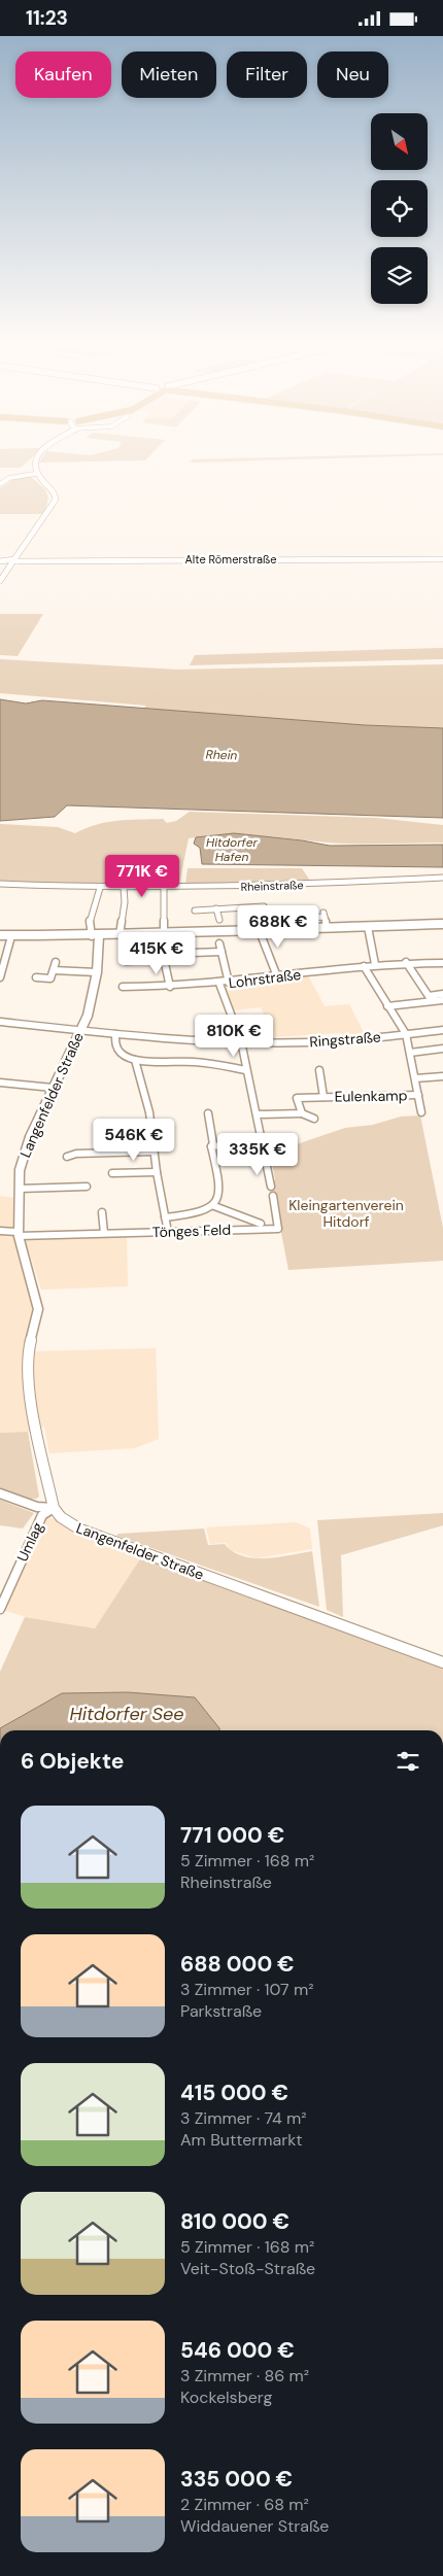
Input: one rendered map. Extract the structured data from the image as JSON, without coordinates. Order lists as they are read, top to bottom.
{
  "streets": {
    "street": [
      "Alte Römerstraße",
      "Rheinstraße",
      "Lohrstraße",
      "Ringstraße",
      "Langenfelder Straße",
      "Eulenkamp",
      "Tönges Feld",
      "Umlag"
    ]
  },
  "crossings": [
    ["Rheinstraße", "Langenfelder Straße"],
    ["Ringstraße", "Langenfelder Straße"],
    ["Langenfelder Straße", "Tönges Feld"],
    ["Langenfelder Straße", "Umlag"]
  ],
  "water": ["Rhein", "Hitdorfer Hafen", "Hitdorfer See"],
  "parks": ["Kleingartenverein Hitdorf"],
  "north": "bottom right",
  "page": {
    "status": "11:23",
    "chip": [
      "Kaufen",
      "Mieten",
      "Filter",
      "Neu"
    ],
    "price": [
      "771K €",
      "688K €",
      "415K €",
      "810K €",
      "546K €",
      "335K €"
    ],
    "heading": "6 Objekte",
    "list": [
      {
        "name": "771 000 €",
        "note": "5 Zimmer · 168 m² · Rheinstraße"
      },
      {
        "name": "688 000 €",
        "note": "3 Zimmer · 107 m² · Parkstraße"
      },
      {
        "name": "415 000 €",
        "note": "3 Zimmer · 74 m² · Am Buttermarkt"
      },
      {
        "name": "810 000 €",
        "note": "5 Zimmer · 168 m² · Veit-Stoß-Straße"
      },
      {
        "name": "546 000 €",
        "note": "3 Zimmer · 86 m² · Kockelsberg"
      },
      {
        "name": "335 000 €",
        "note": "2 Zimmer · 68 m² · Widdauener Straße"
      }
    ]
  }
}
